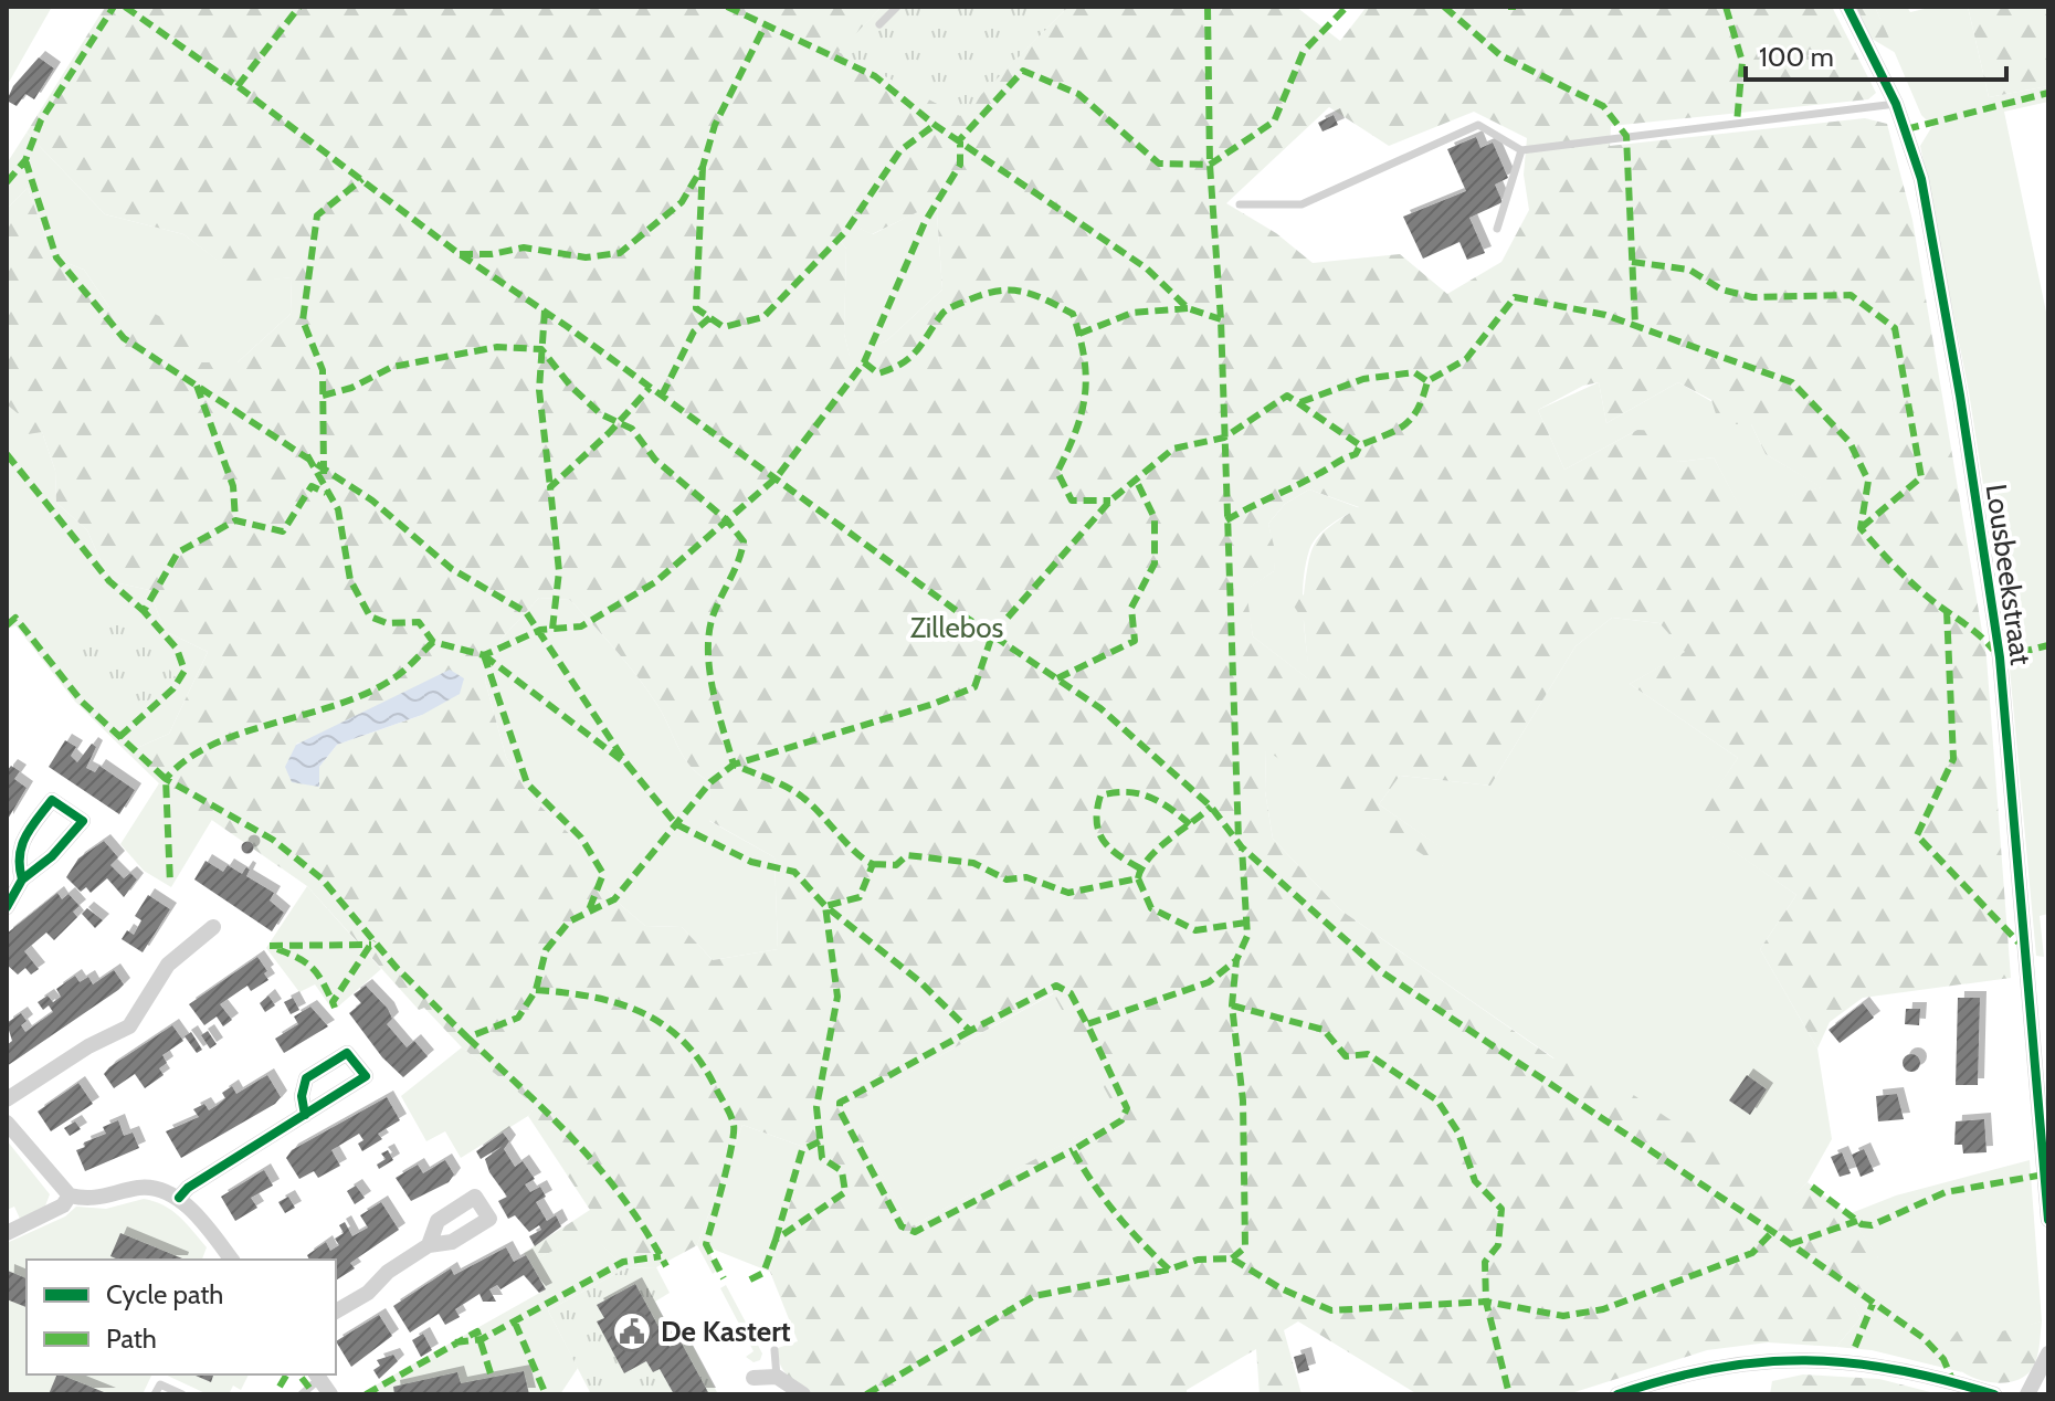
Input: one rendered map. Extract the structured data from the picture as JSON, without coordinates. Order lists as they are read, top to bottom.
{
  "streets": {
    "street": ["Lousbeekstraat"]
  },
  "parks": ["Zillebos"],
  "places": {
    "public building": ["De Kastert"]
  },
  "legend": ["Cycle path", "Path"],
  "scale_bar": "100 m"
}
